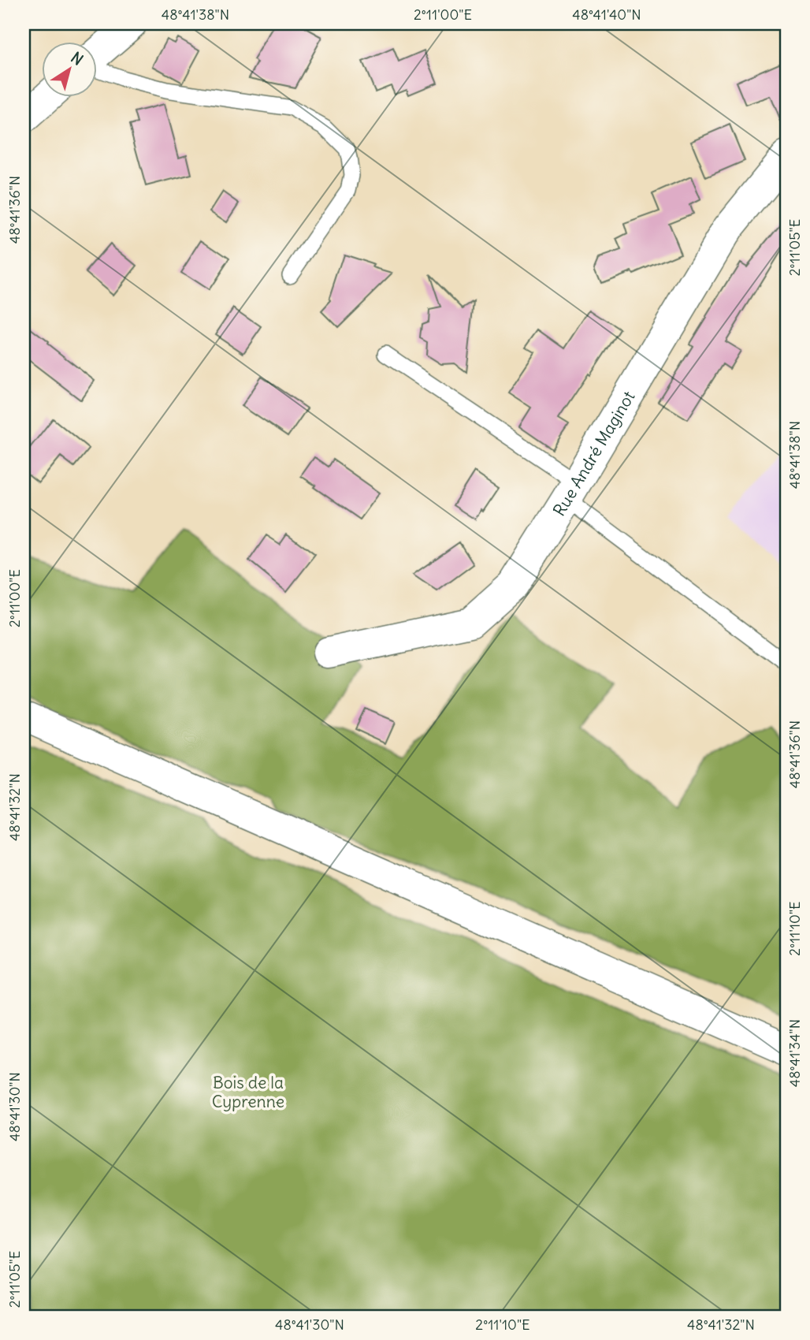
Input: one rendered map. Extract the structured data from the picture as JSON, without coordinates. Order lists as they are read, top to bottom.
{
  "streets": {
    "main road": ["Rue André Maginot"]
  },
  "parks": ["Bois de la Cyprenne"],
  "north": "top right",
  "coordinates": [
    "48°41'38\"N",
    "2°11'00\"E",
    "48°41'40\"N",
    "48°41'36\"N",
    "2°11'05\"E",
    "48°41'32\"N",
    "2°11'10\"E",
    "48°41'34\"N",
    "48°41'30\"N"
  ]
}
